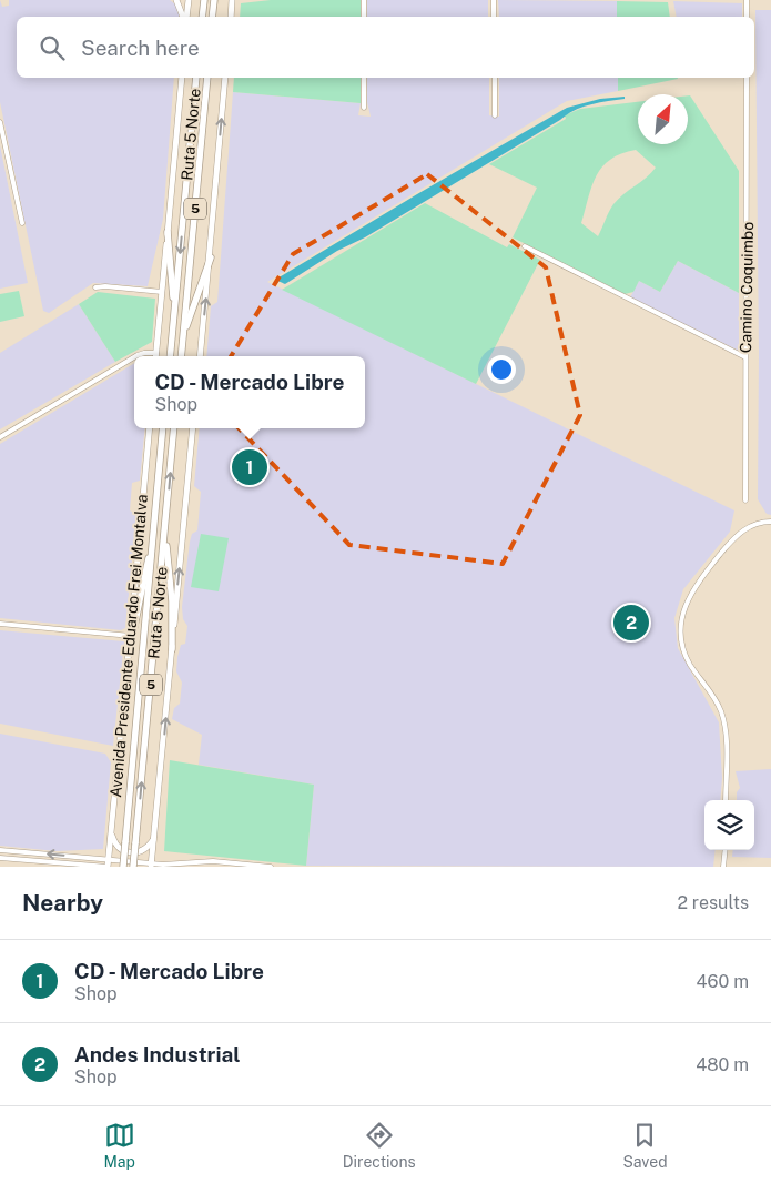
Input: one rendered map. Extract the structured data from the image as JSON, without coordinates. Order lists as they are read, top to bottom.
{
  "streets": {
    "highway": ["Ruta 5 Norte", "5"],
    "main road": ["Avenida Presidente Eduardo Frei Montalva"],
    "street": ["Camino Coquimbo"]
  },
  "north": "top right",
  "page": {
    "search": "Search here",
    "popup": ["CD - Mercado Libre", "Shop"],
    "pins": ["1", "2"],
    "heading": ["Nearby", "2 results"],
    "list": [
      {
        "mark": "1",
        "name": "CD - Mercado Libre",
        "note": "Shop",
        "value": "460 m"
      },
      {
        "mark": "2",
        "name": "Andes Industrial",
        "note": "Shop",
        "value": "480 m"
      }
    ],
    "nav": ["Map", "Directions", "Saved"]
  }
}
